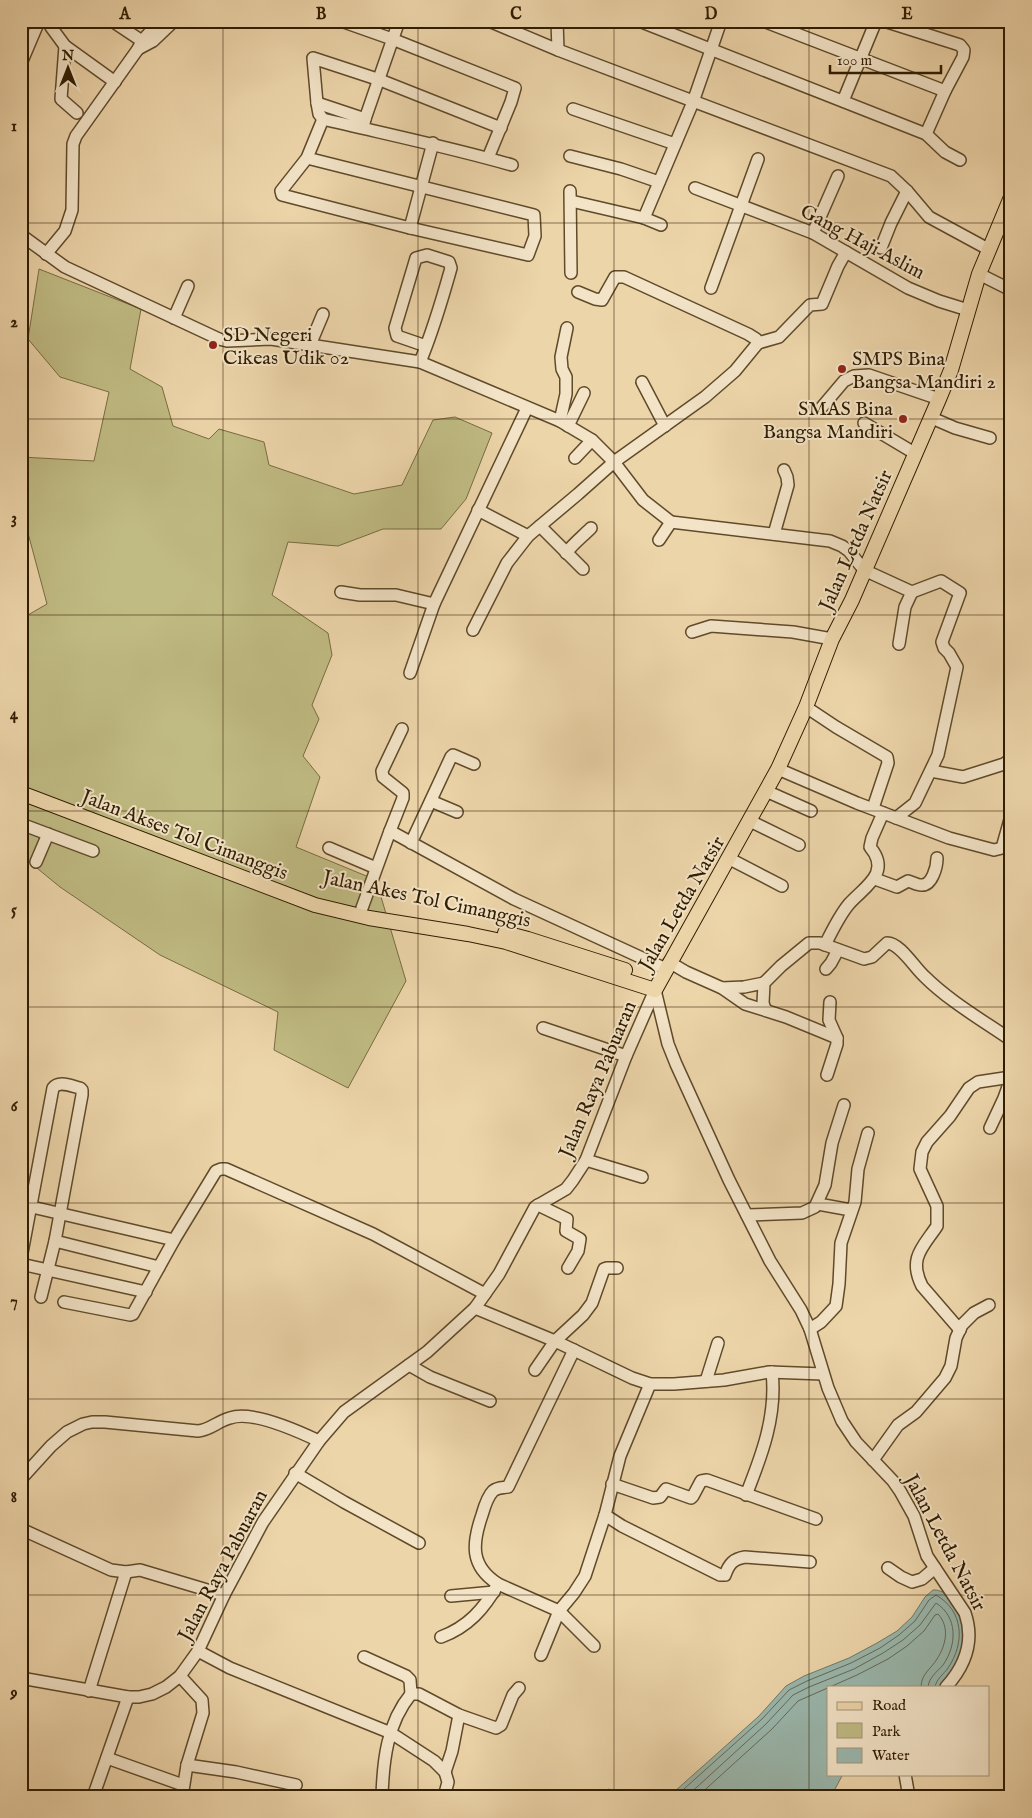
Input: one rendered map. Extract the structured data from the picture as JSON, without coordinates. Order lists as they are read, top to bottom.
{
  "streets": {
    "main road": ["Jalan Letda Natsir", "Jalan Akses Tol Cimanggis", "Jalan Akes Tol Cimanggis"],
    "street": ["Gang Haji Aslim", "Jalan Raya Pabuaran"]
  },
  "crossings": [
    ["Gang Haji Aslim", "Jalan Letda Natsir"],
    ["Jalan Letda Natsir", "Jalan Akses Tol Cimanggis"],
    ["Jalan Letda Natsir", "Jalan Akes Tol Cimanggis"],
    ["Jalan Letda Natsir", "Jalan Raya Pabuaran"],
    ["Jalan Akses Tol Cimanggis", "Jalan Akes Tol Cimanggis"],
    ["Jalan Akses Tol Cimanggis", "Jalan Raya Pabuaran"],
    ["Jalan Akes Tol Cimanggis", "Jalan Raya Pabuaran"]
  ],
  "places": ["SD Negeri Cikeas Udik 02", "SMPS Bina Bangsa Mandiri 2", "SMAS Bina Bangsa Mandiri"],
  "legend": ["Road", "Park", "Water"],
  "scale_bar": "100 m",
  "north": "top",
  "grid": {
    "columns": [
      "A",
      "B",
      "C",
      "D",
      "E"
    ],
    "rows": [
      "1",
      "2",
      "3",
      "4",
      "5",
      "6",
      "7",
      "8",
      "9"
    ]
  }
}
